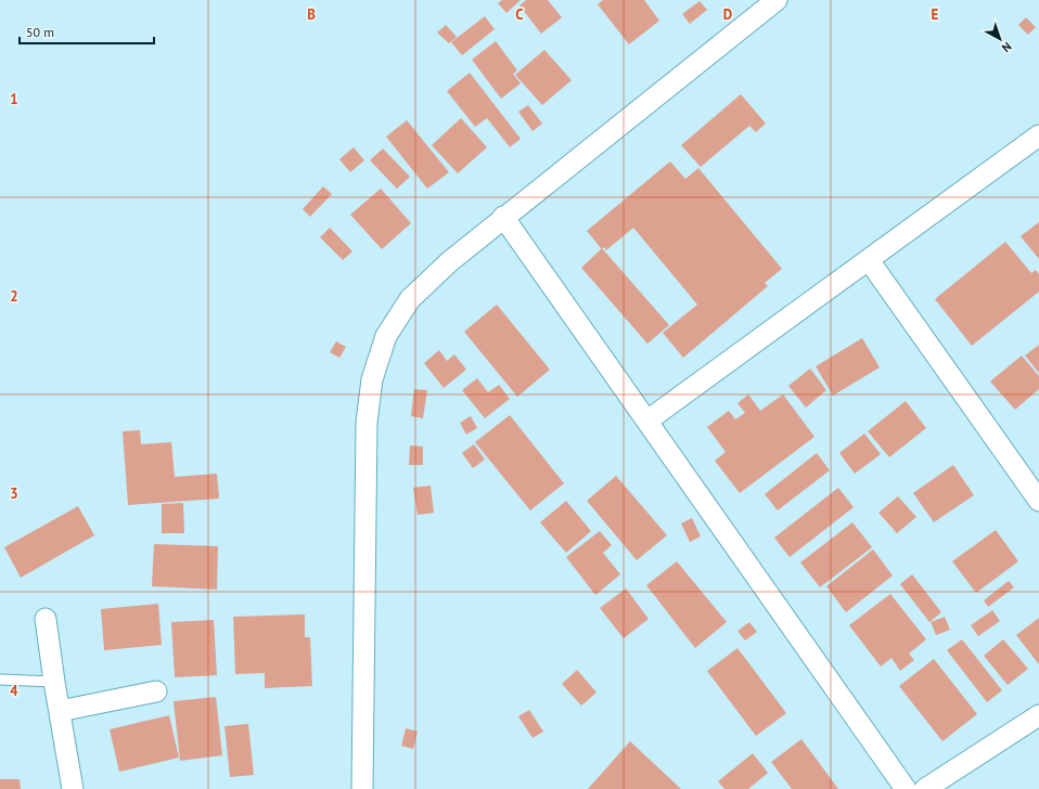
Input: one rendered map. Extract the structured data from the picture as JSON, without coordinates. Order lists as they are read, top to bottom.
{
  "scale_bar": "50 m",
  "north": "bottom right",
  "grid": {
    "columns": [
      "B",
      "C",
      "D",
      "E"
    ],
    "rows": [
      "1",
      "2",
      "3",
      "4"
    ]
  }
}
